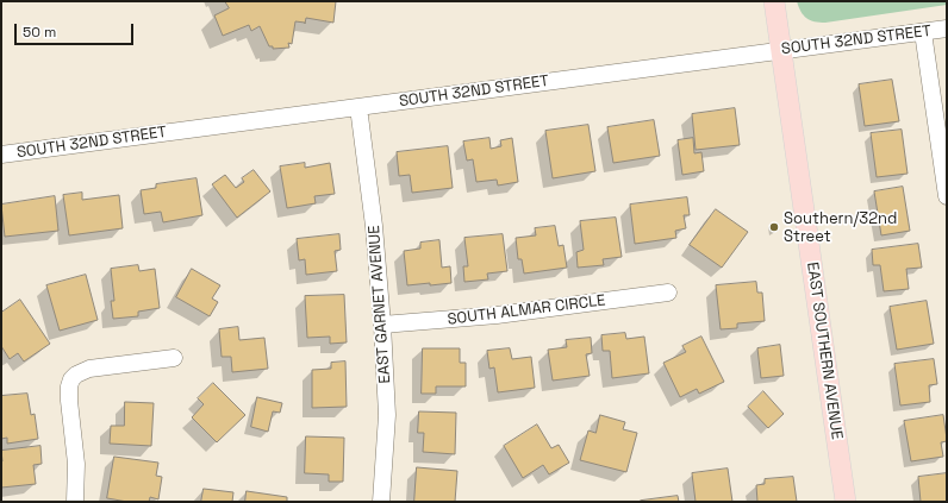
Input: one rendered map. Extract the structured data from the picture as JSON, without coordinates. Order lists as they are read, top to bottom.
{
  "streets": {
    "main road": ["EAST SOUTHERN AVENUE"],
    "street": ["SOUTH 32ND STREET", "EAST GARNET AVENUE", "SOUTH ALMAR CIRCLE"]
  },
  "crossings": [
    ["SOUTH 32ND STREET", "EAST GARNET AVENUE"],
    ["SOUTH 32ND STREET", "EAST SOUTHERN AVENUE"],
    ["EAST GARNET AVENUE", "SOUTH ALMAR CIRCLE"]
  ],
  "places": ["Southern/32nd Street"],
  "scale_bar": "50 m"
}
